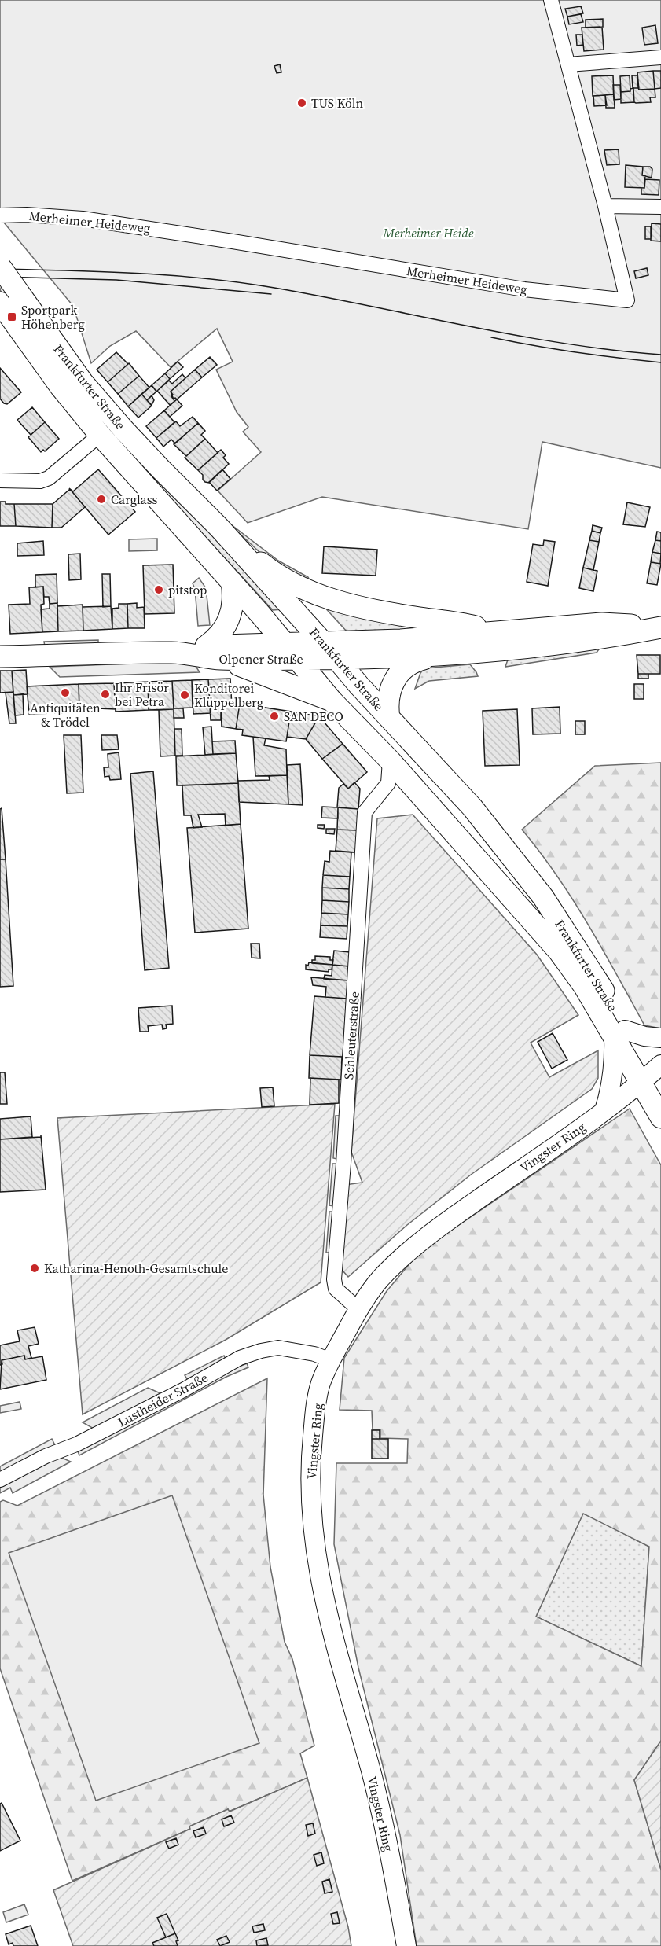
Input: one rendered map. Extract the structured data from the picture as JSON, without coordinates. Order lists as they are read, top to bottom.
{
  "streets": {
    "main road": ["Frankfurter Straße", "Olpener Straße", "Vingster Ring"],
    "street": ["Merheimer Heideweg", "Schleuterstraße", "Lustheider Straße"]
  },
  "crossings": [
    ["Frankfurter Straße", "Olpener Straße"],
    ["Frankfurter Straße", "Schleuterstraße"],
    ["Frankfurter Straße", "Vingster Ring"],
    ["Schleuterstraße", "Vingster Ring"],
    ["Vingster Ring", "Lustheider Straße"]
  ],
  "parks": ["Merheimer Heide"],
  "places": {
    "other": [
      "TUS Köln",
      "Carglass",
      "pitstop",
      "Antiquitäten & Trödel",
      "Ihr Frisör bei Petra",
      "Konditorei Klüppelberg",
      "SAN DECO",
      "Katharina-Henoth-Gesamtschule"
    ],
    "transit": ["Sportpark Höhenberg"]
  }
}
